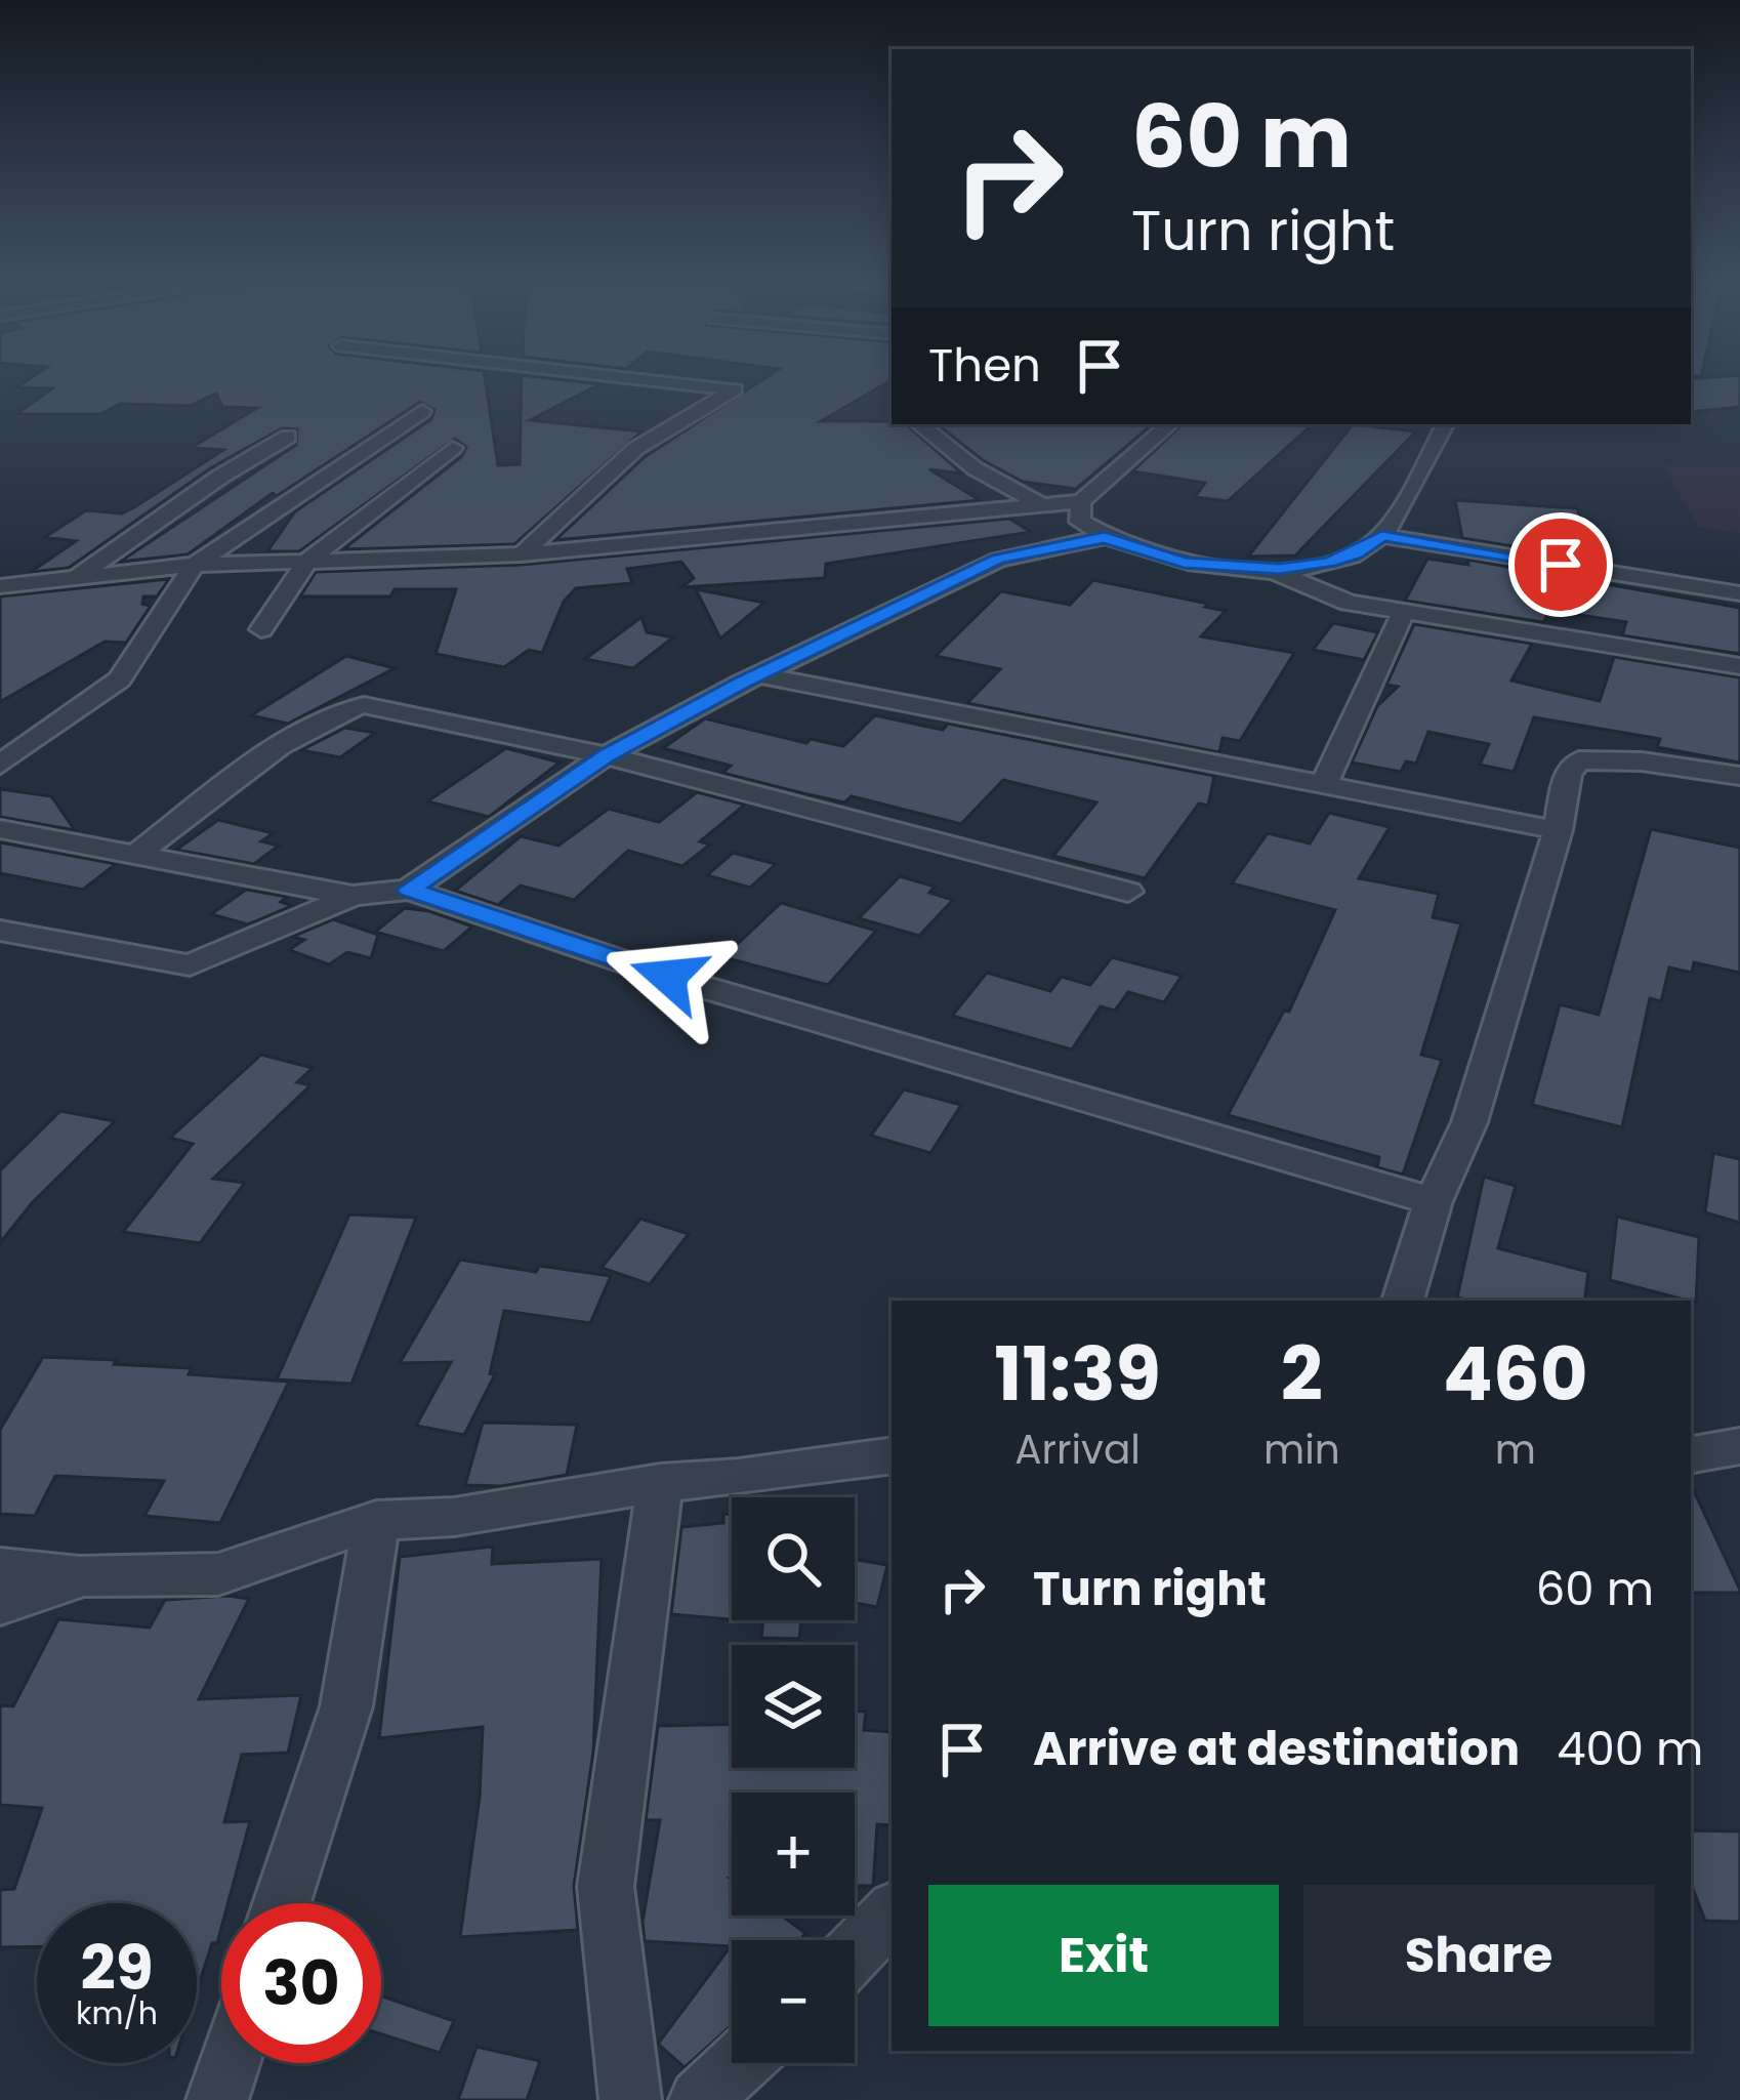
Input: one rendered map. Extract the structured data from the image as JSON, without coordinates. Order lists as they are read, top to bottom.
{
  "page": {
    "turn": ["60 m", "Turn right"],
    "then": "Then",
    "eta": [
      "11:39",
      "Arrival",
      "2",
      "min",
      "460",
      "m"
    ],
    "map_buttons": ["+", "−"],
    "list": [
      {
        "name": "Turn right",
        "value": "60 m"
      },
      {
        "name": "Arrive at destination",
        "value": "400 m"
      }
    ],
    "buttons": ["Exit", "Share"],
    "speed": "29 km/h",
    "limit": "30"
  }
}
